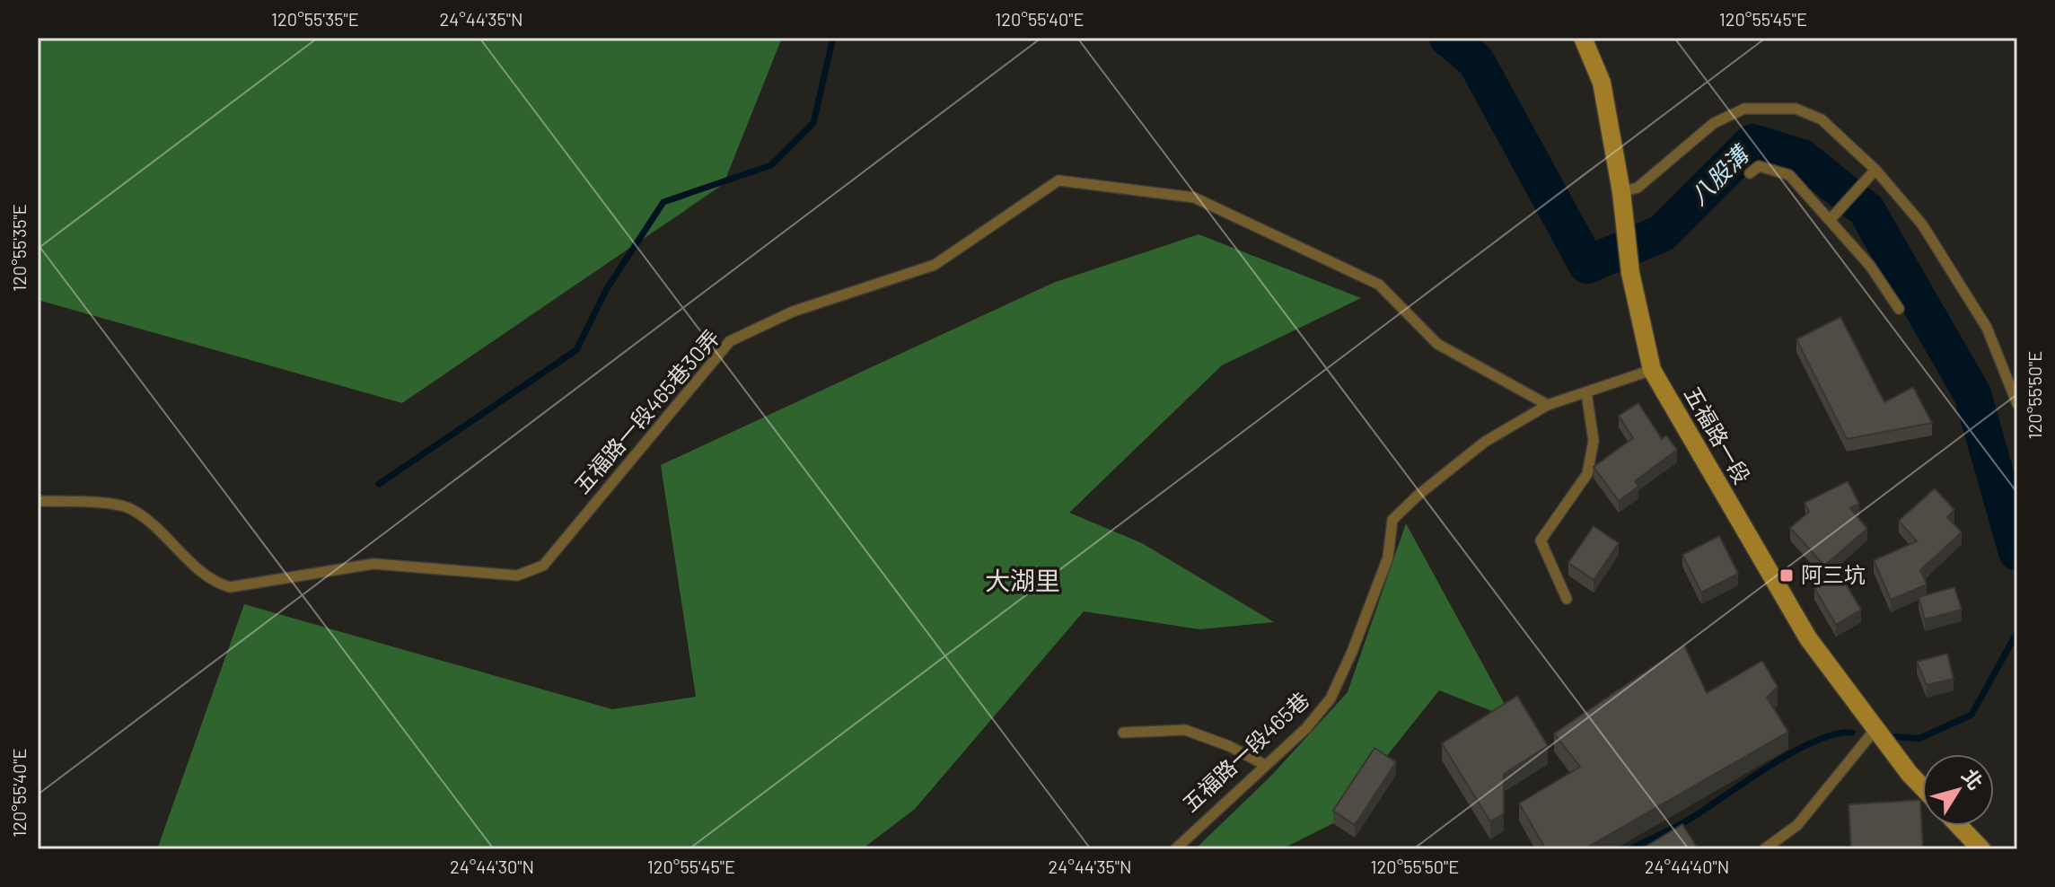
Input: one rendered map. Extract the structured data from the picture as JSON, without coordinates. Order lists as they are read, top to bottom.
{
  "streets": {
    "main road": ["五福路一段"],
    "lane": ["五福路一段465巷30弄", "五福路一段465巷"]
  },
  "crossings": [
    ["五福路一段465巷30弄", "五福路一段465巷"],
    ["五福路一段", "五福路一段465巷"]
  ],
  "districts": ["大湖里"],
  "water": ["八股溝"],
  "places": {
    "transit": ["阿三坑"]
  },
  "north": "top right",
  "coordinates": [
    "120°55'35\"E",
    "24°44'35\"N",
    "120°55'40\"E",
    "120°55'45\"E",
    "120°55'50\"E",
    "24°44'30\"N",
    "24°44'40\"N"
  ]
}
